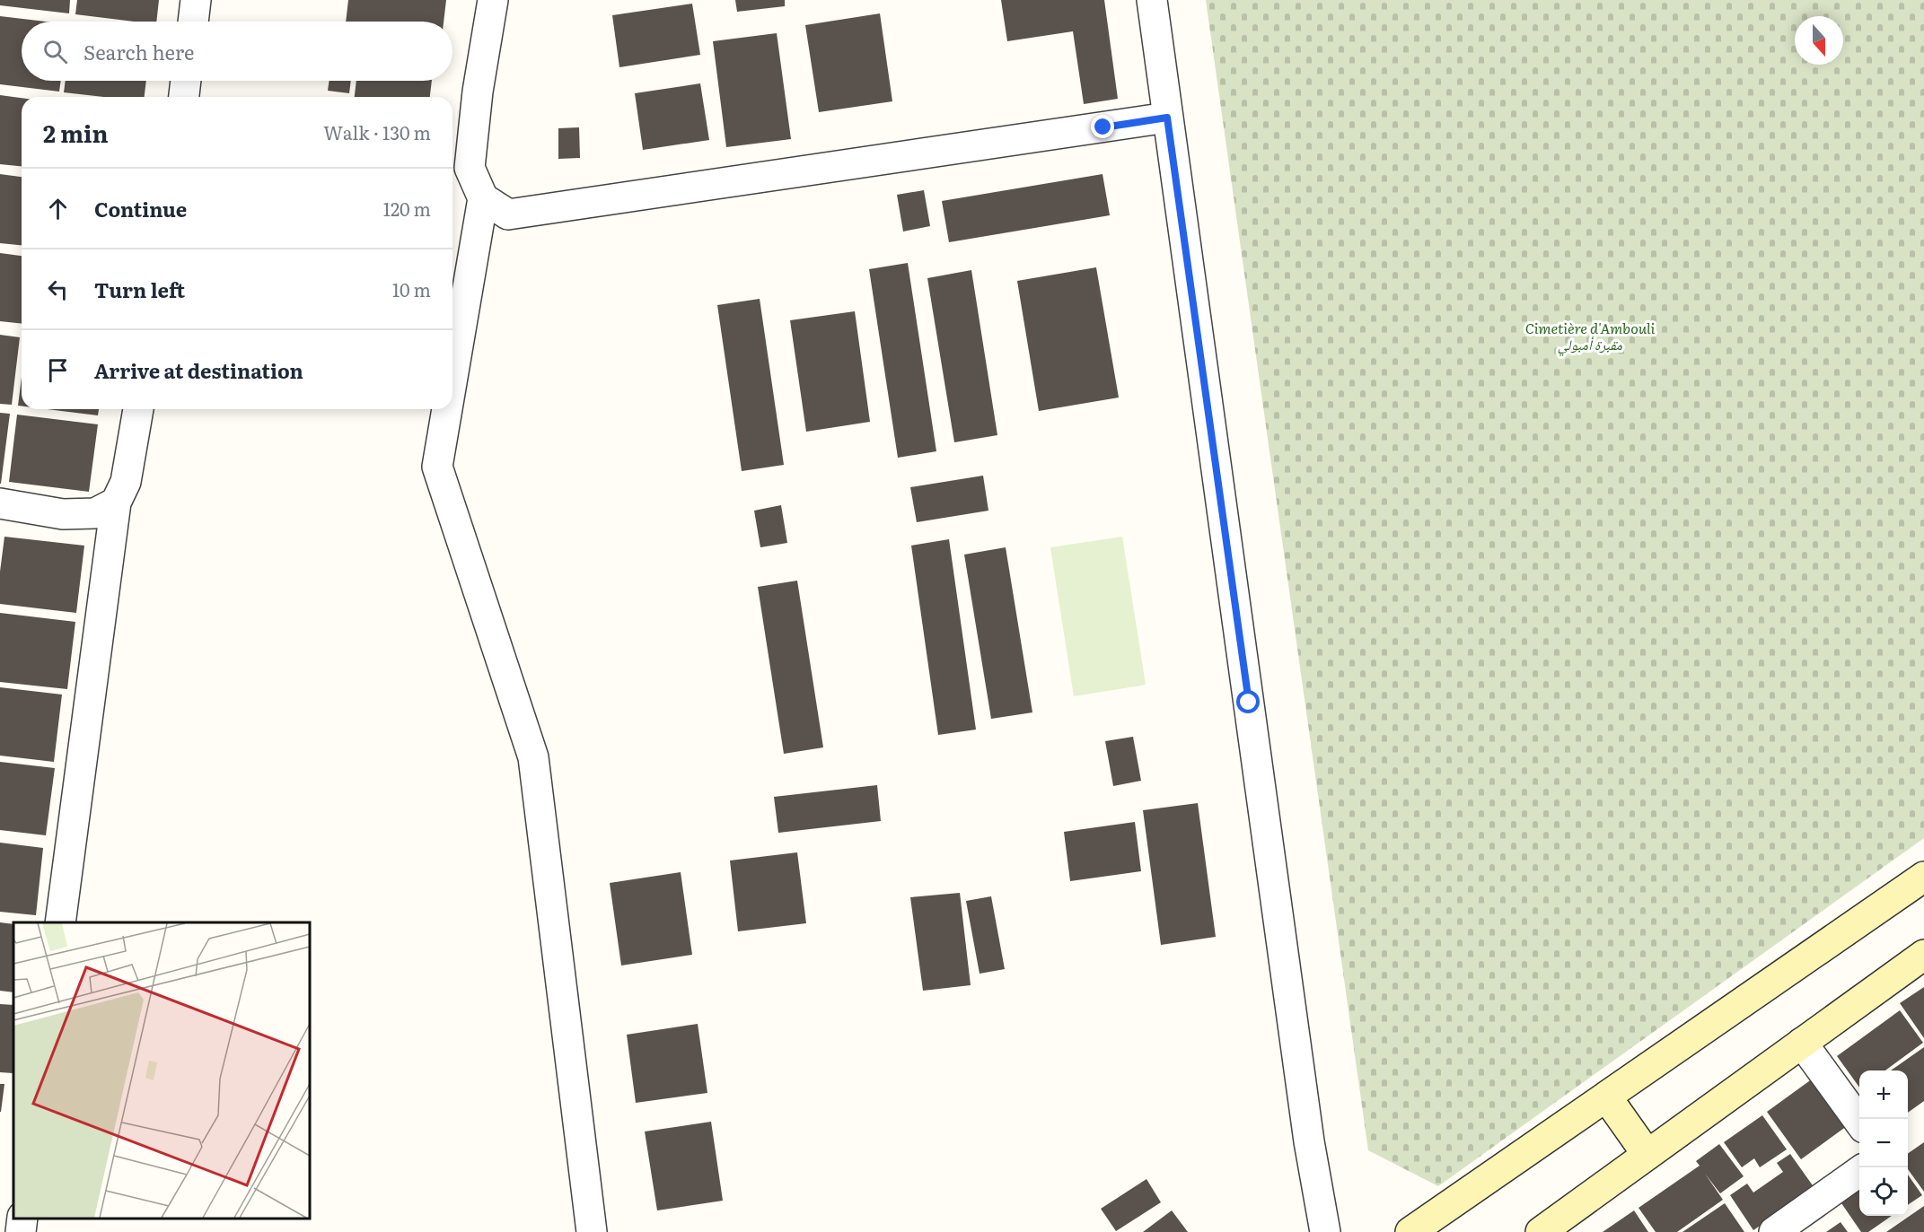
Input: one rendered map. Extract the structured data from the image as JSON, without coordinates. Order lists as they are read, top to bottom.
{
  "parks": ["Cimetière d'Ambouli مقبرة أمبولي"],
  "north": "bottom",
  "page": {
    "search": "Search here",
    "heading": ["2 min", "Walk · 130 m"],
    "list": [
      ["Continue", "120 m"],
      ["Turn left", "10 m"],
      "Arrive at destination"
    ],
    "map_buttons": ["+", "−"]
  }
}
